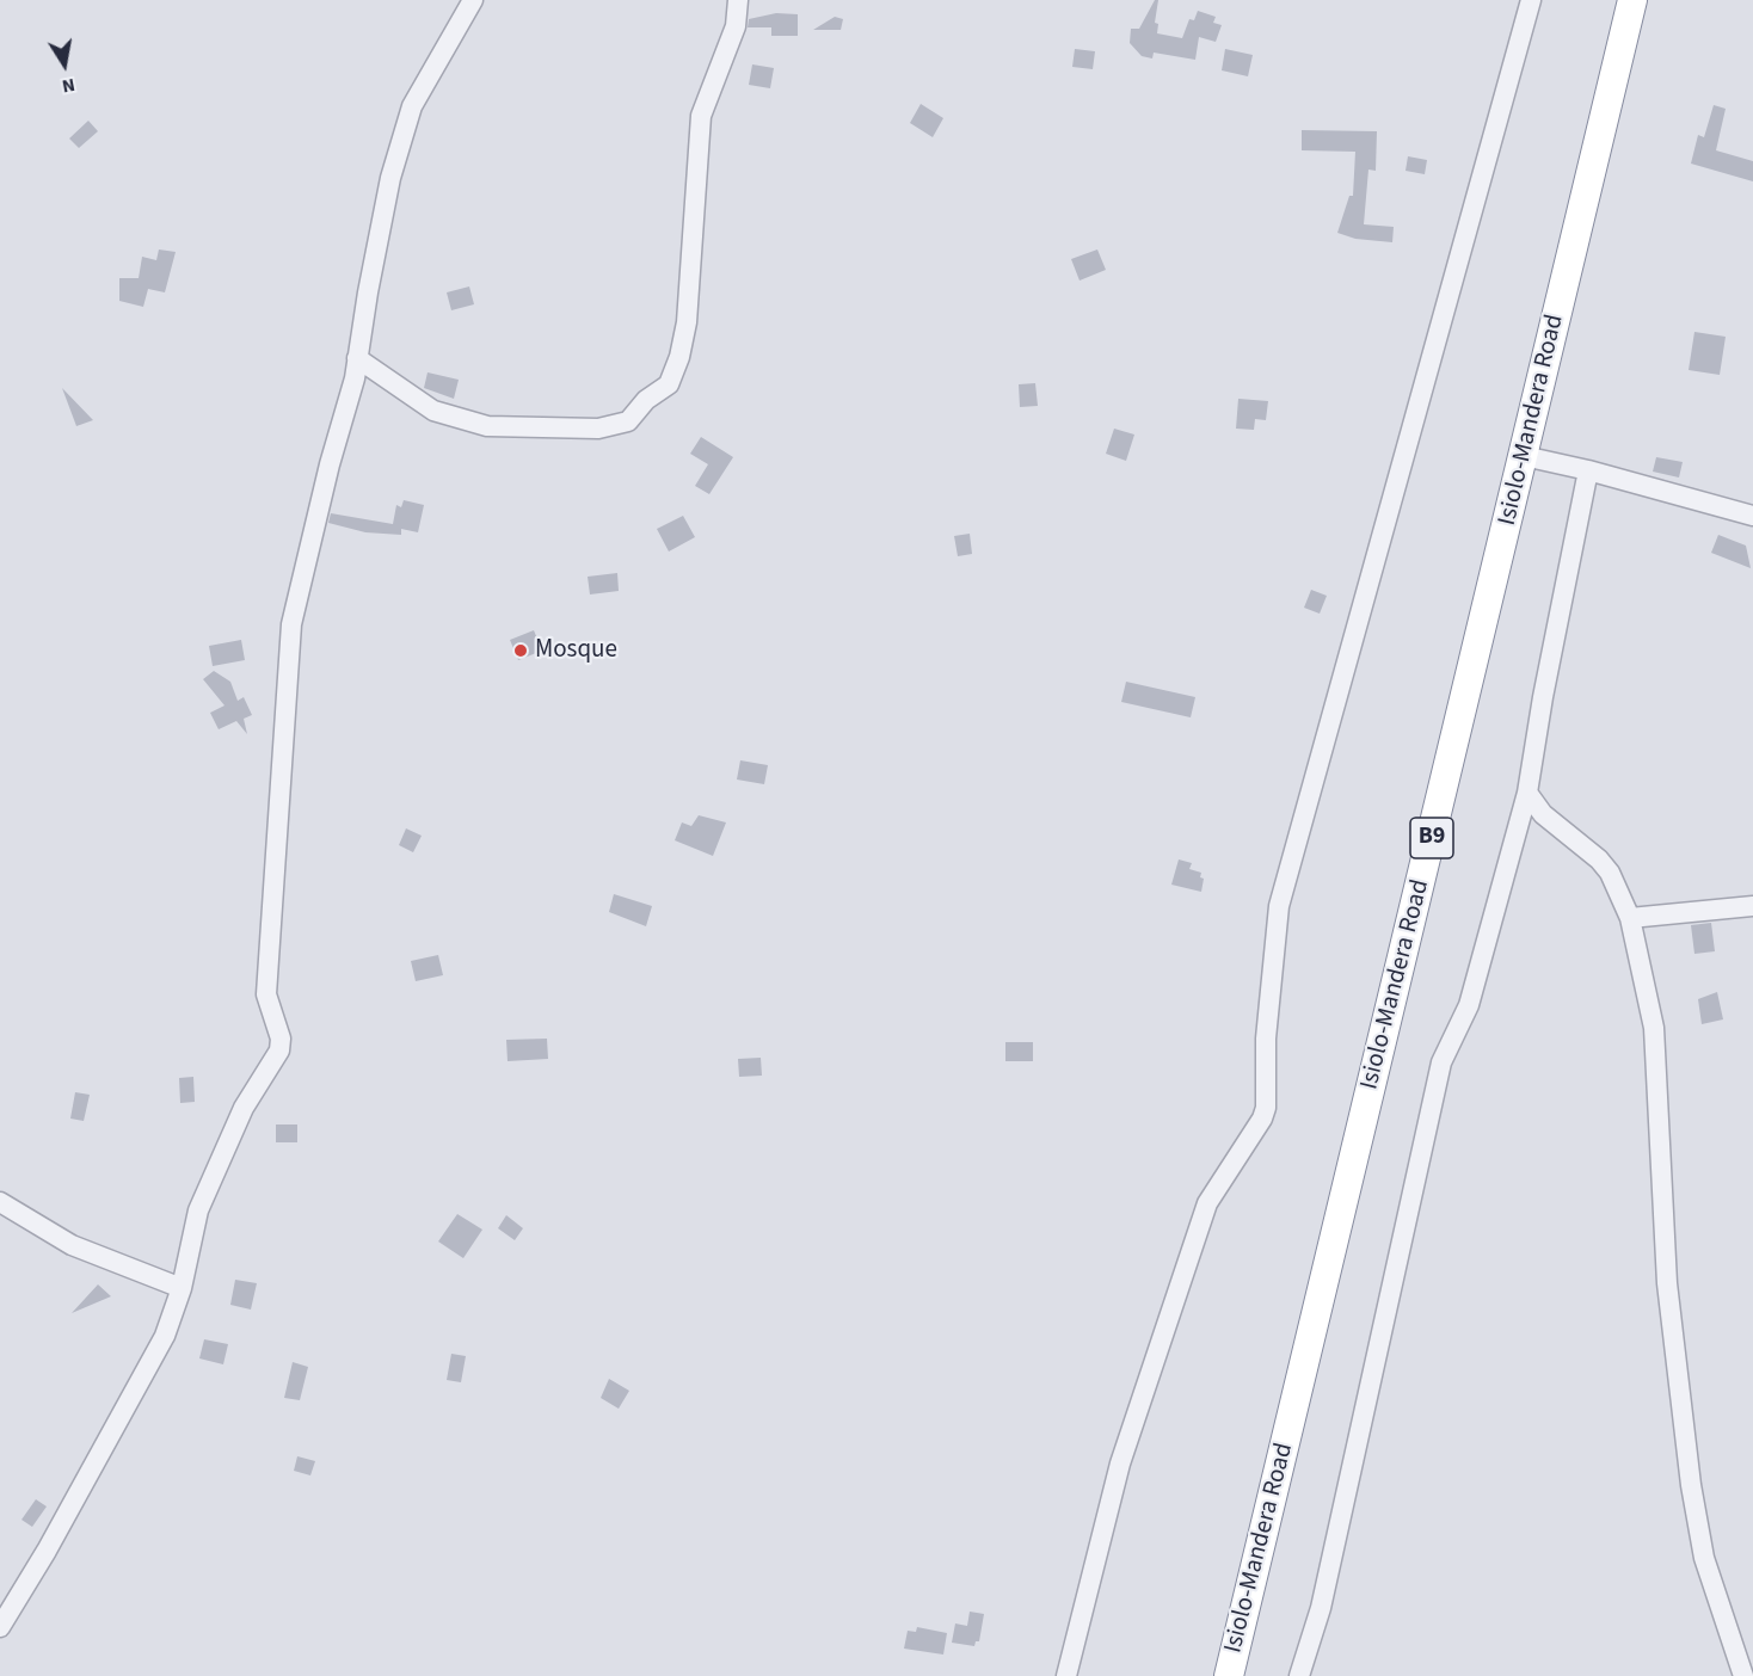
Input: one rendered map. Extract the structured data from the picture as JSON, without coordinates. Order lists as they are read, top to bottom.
{
  "streets": {
    "highway": ["Isiolo-Mandera Road", "B9"]
  },
  "places": ["Mosque"],
  "north": "bottom"
}
